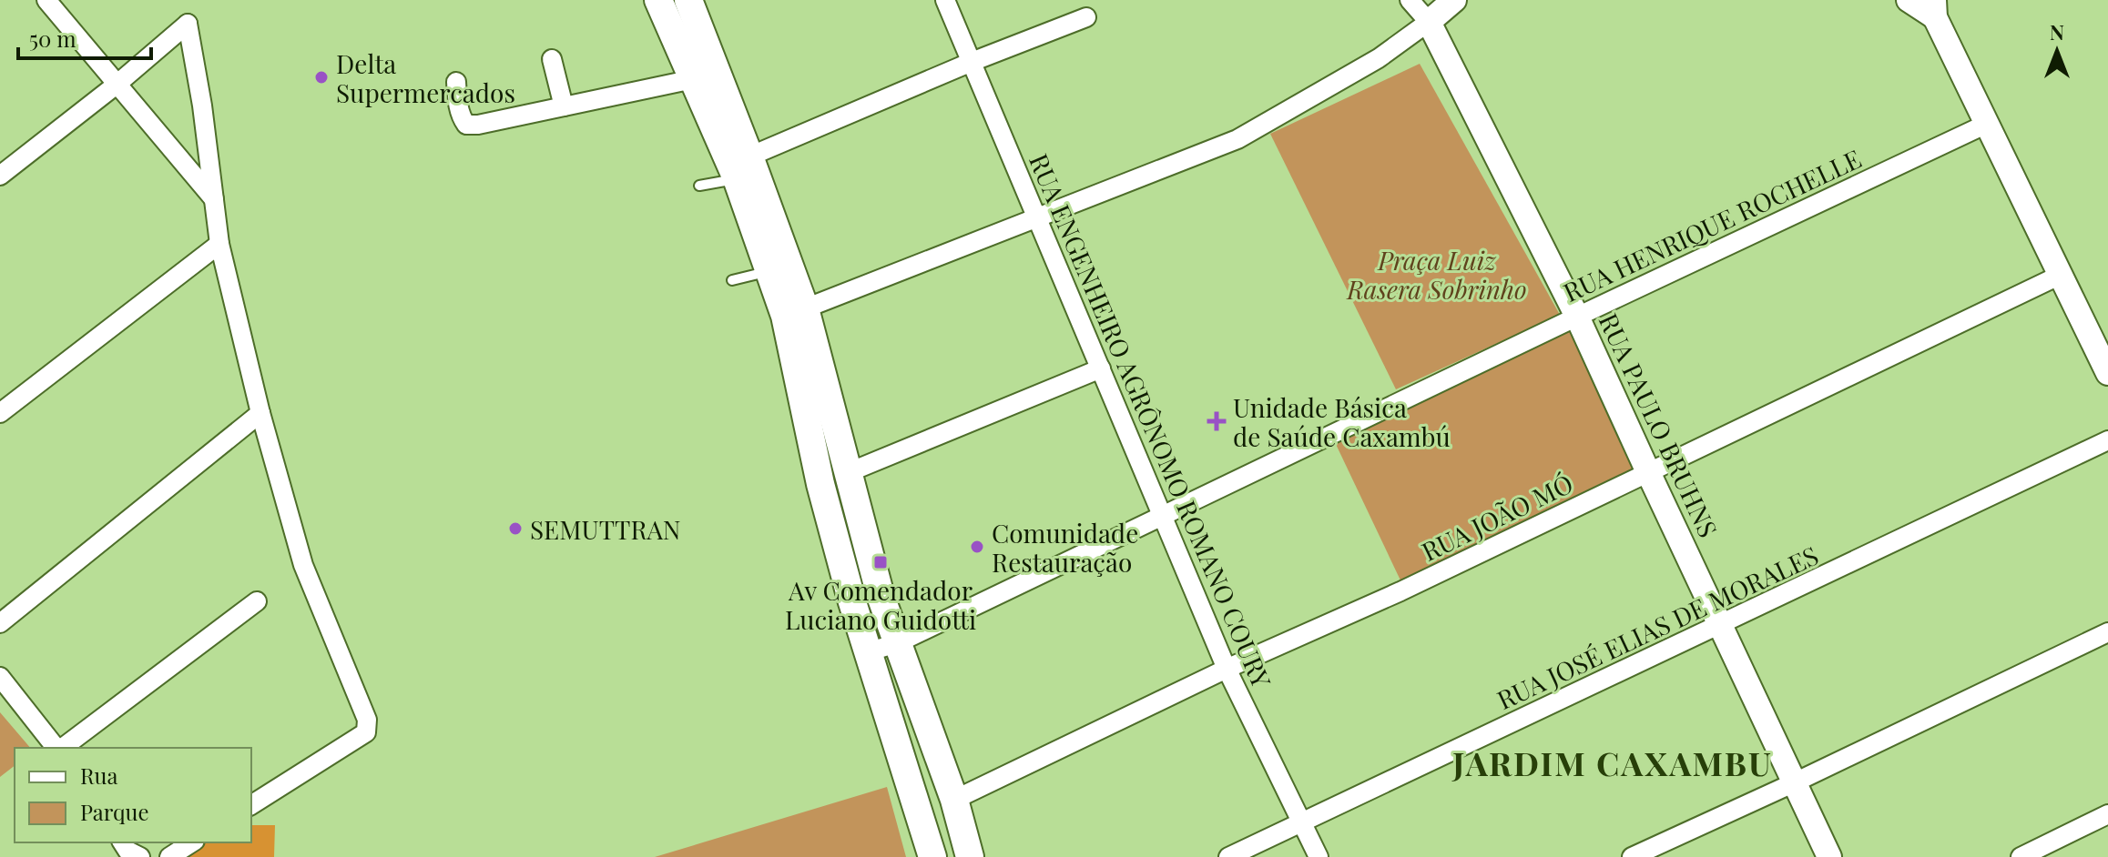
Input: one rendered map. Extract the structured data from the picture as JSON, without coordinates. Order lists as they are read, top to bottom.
{
  "streets": {
    "street": [
      "RUA HENRIQUE ROCHELLE",
      "RUA ENGENHEIRO AGRÔNOMO ROMANO COURY",
      "RUA PAULO BRUHNS",
      "RUA JOÃO MÓ",
      "RUA JOSÉ ELIAS DE MORALES"
    ]
  },
  "crossings": [
    ["RUA HENRIQUE ROCHELLE", "RUA ENGENHEIRO AGRÔNOMO ROMANO COURY"],
    ["RUA HENRIQUE ROCHELLE", "RUA PAULO BRUHNS"],
    ["RUA ENGENHEIRO AGRÔNOMO ROMANO COURY", "RUA JOÃO MÓ"],
    ["RUA ENGENHEIRO AGRÔNOMO ROMANO COURY", "RUA JOSÉ ELIAS DE MORALES"],
    ["RUA PAULO BRUHNS", "RUA JOÃO MÓ"],
    ["RUA PAULO BRUHNS", "RUA JOSÉ ELIAS DE MORALES"]
  ],
  "districts": ["JARDIM CAXAMBU"],
  "parks": ["Praça Luiz Rasera Sobrinho"],
  "places": {
    "other": ["Delta Supermercados", "SEMUTTRAN", "Comunidade Restauração"],
    "health": ["Unidade Básica de Saúde Caxambú"],
    "transit": ["Av Comendador Luciano Guidotti"]
  },
  "legend": ["Rua", "Parque"],
  "scale_bar": "50 m",
  "north": "top"
}
